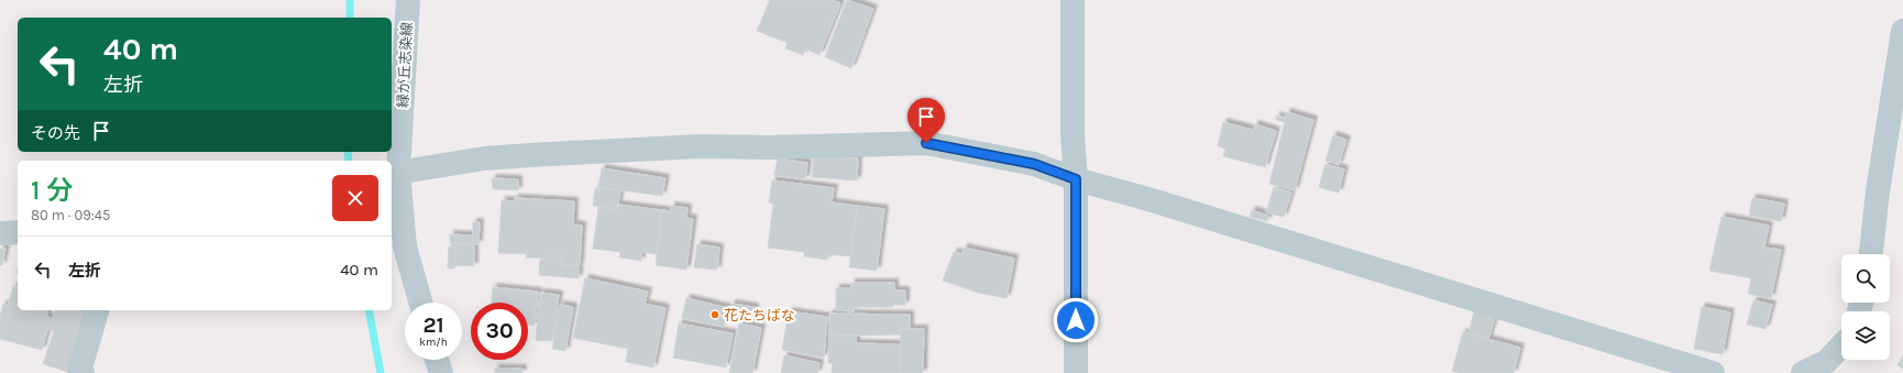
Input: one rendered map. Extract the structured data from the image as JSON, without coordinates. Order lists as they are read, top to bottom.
{
  "streets": {
    "street": ["緑が丘志染線"]
  },
  "places": ["花たちばな"],
  "page": {
    "turn": ["40 m", "左折"],
    "then": "その先",
    "heading": ["1 分", "80 m · 09:45"],
    "list": [
      {
        "name": "左折",
        "value": "40 m"
      }
    ],
    "speed": "21 km/h",
    "limit": "30"
  }
}
